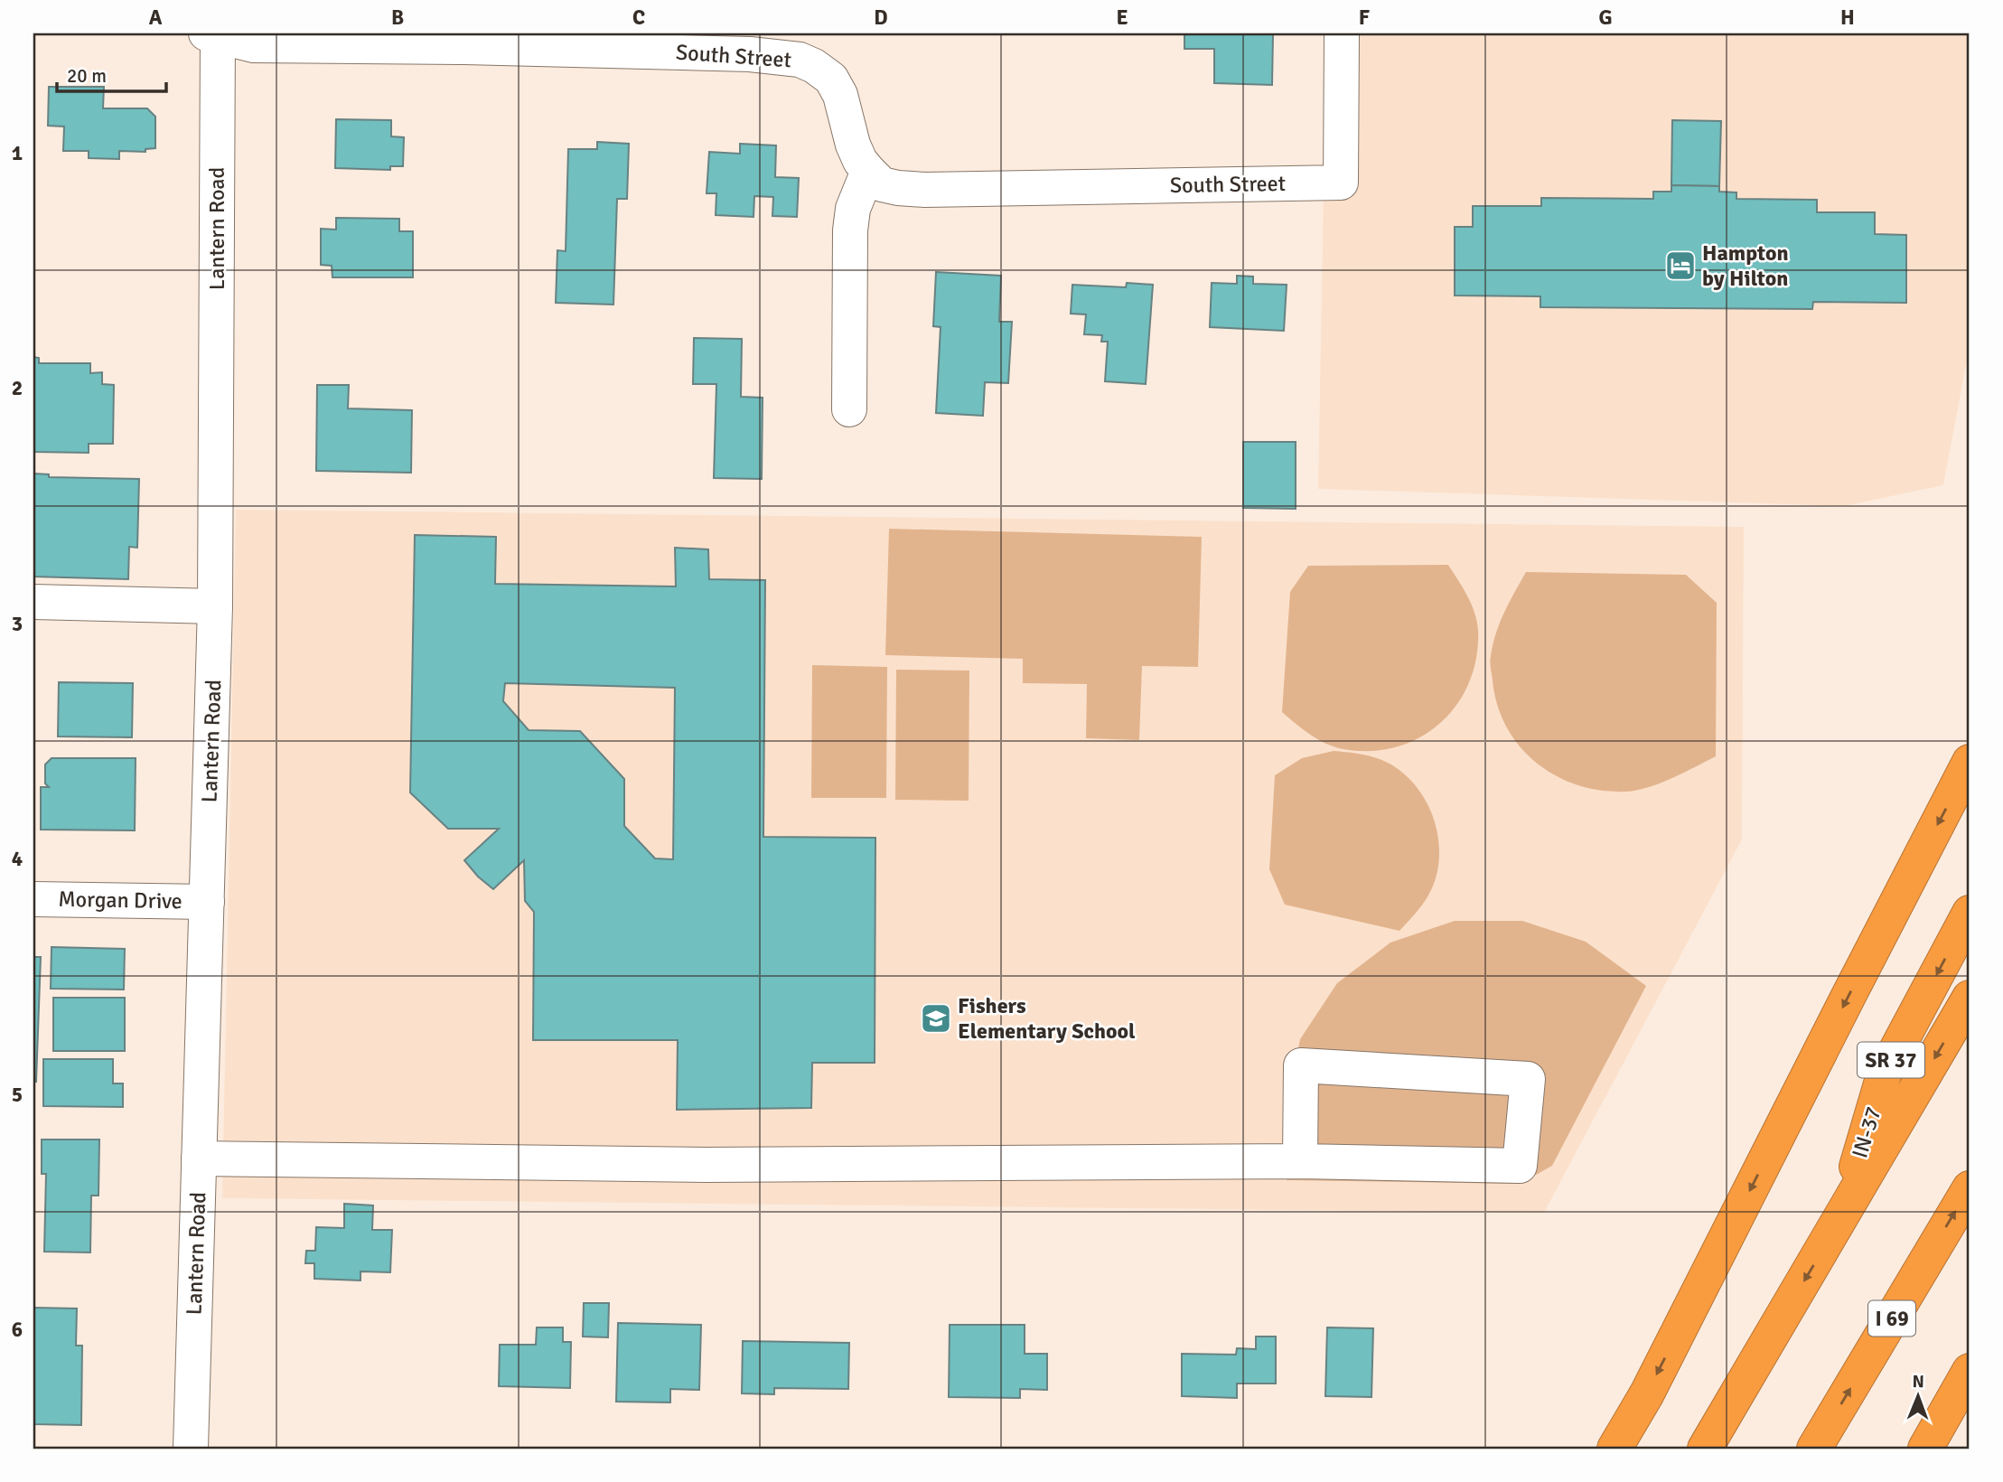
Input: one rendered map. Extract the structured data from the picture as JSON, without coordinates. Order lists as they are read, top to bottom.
{
  "streets": {
    "highway": ["SR 37", "IN-37", "I 69"],
    "street": ["South Street", "Lantern Road", "Morgan Drive"]
  },
  "crossings": [
    ["South Street", "Lantern Road"],
    ["Lantern Road", "Morgan Drive"]
  ],
  "places": {
    "hotel": ["Hampton by Hilton"],
    "school or university": ["Fishers Elementary School"]
  },
  "scale_bar": "20 m",
  "north": "top",
  "grid": {
    "columns": [
      "A",
      "B",
      "C",
      "D",
      "E",
      "F",
      "G",
      "H"
    ],
    "rows": [
      "1",
      "2",
      "3",
      "4",
      "5",
      "6"
    ]
  }
}
